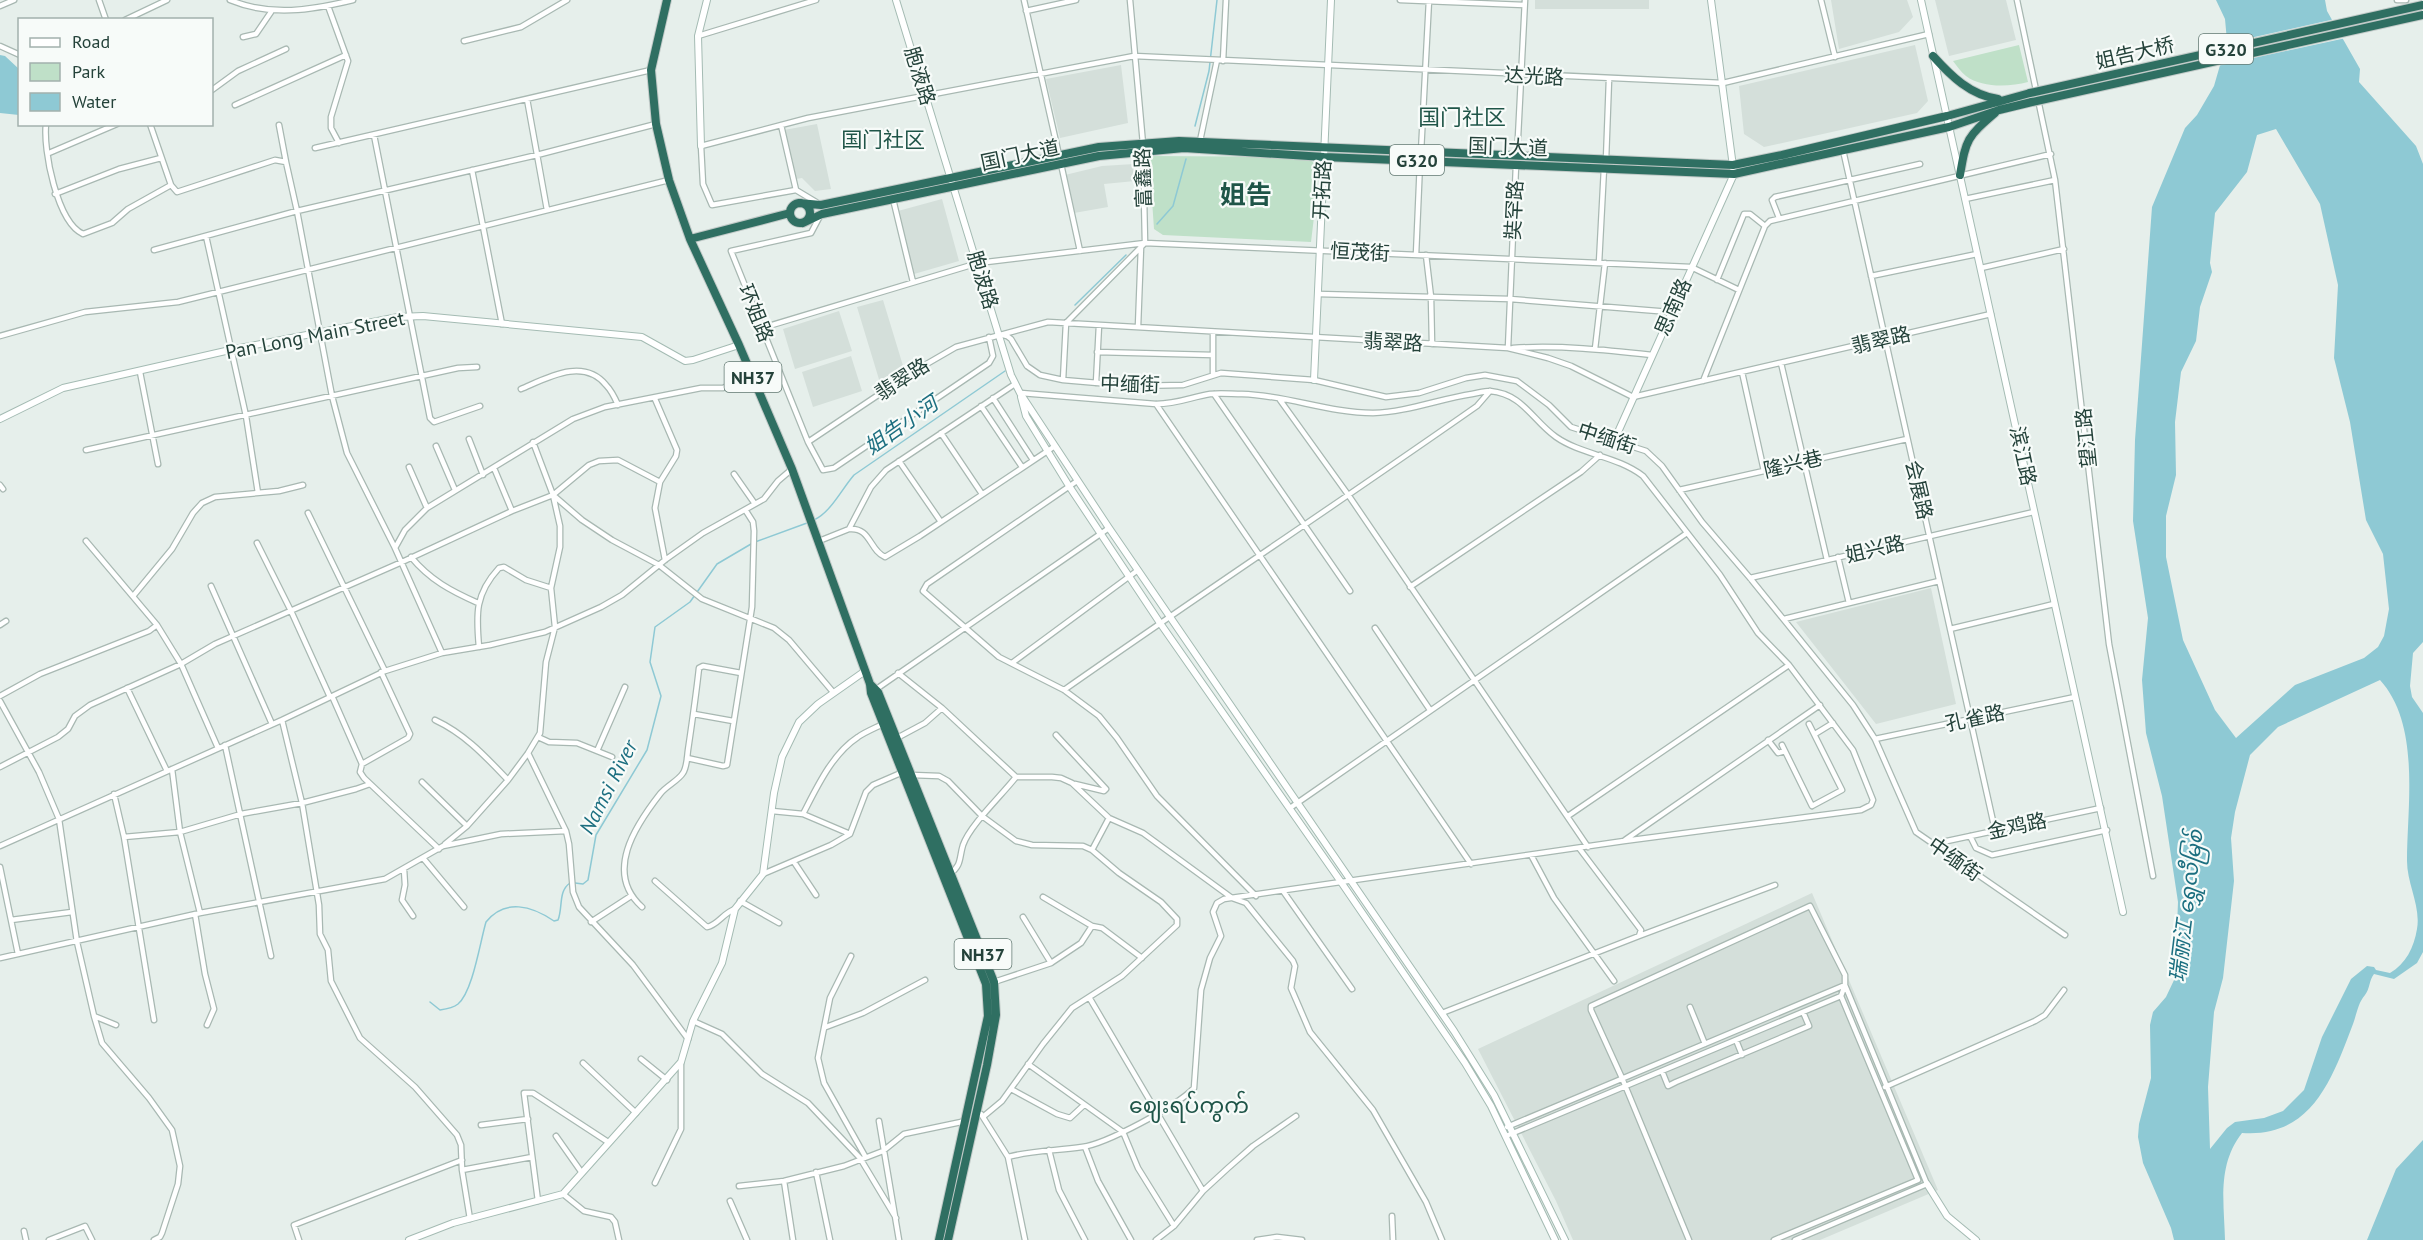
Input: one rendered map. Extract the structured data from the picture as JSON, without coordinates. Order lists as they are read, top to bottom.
{
  "streets": {
    "highway": [
      "G320",
      "姐告大桥",
      "国门大道",
      "NH37"
    ],
    "street": [
      "胞液路",
      "达光路",
      "富鑫路",
      "开拓路",
      "奘罕路",
      "恒茂街",
      "胞波路",
      "思南路",
      "环姐路",
      "Pan Long Main Street",
      "翡翠路",
      "中缅街",
      "望江路",
      "滨江路",
      "隆兴巷",
      "会展路",
      "姐兴路",
      "孔雀路",
      "金鸡路"
    ]
  },
  "crossings": [
    ["姐告大桥", "国门大道"],
    ["胞液路", "达光路"],
    ["胞液路", "国门大道"],
    ["胞液路", "胞波路"],
    ["达光路", "富鑫路"],
    ["达光路", "开拓路"],
    ["达光路", "奘罕路"],
    ["达光路", "滨江路"],
    ["国门大道", "富鑫路"],
    ["国门大道", "开拓路"],
    ["国门大道", "奘罕路"],
    ["国门大道", "胞波路"],
    ["国门大道", "思南路"],
    ["国门大道", "环姐路"],
    ["国门大道", "滨江路"],
    ["国门大道", "会展路"],
    ["富鑫路", "恒茂街"],
    ["富鑫路", "翡翠路"],
    ["开拓路", "恒茂街"],
    ["开拓路", "翡翠路"],
    ["开拓路", "中缅街"],
    ["奘罕路", "恒茂街"],
    ["奘罕路", "翡翠路"],
    ["恒茂街", "胞波路"],
    ["恒茂街", "思南路"],
    ["恒茂街", "环姐路"],
    ["胞波路", "翡翠路"],
    ["胞波路", "中缅街"],
    ["思南路", "翡翠路"],
    ["思南路", "中缅街"],
    ["环姐路", "翡翠路"],
    ["Pan Long Main Street", "NH37"],
    ["翡翠路", "中缅街"],
    ["翡翠路", "滨江路"],
    ["翡翠路", "会展路"],
    ["中缅街", "隆兴巷"],
    ["中缅街", "姐兴路"],
    ["中缅街", "孔雀路"],
    ["中缅街", "金鸡路"],
    ["滨江路", "姐兴路"],
    ["滨江路", "孔雀路"],
    ["滨江路", "金鸡路"],
    ["隆兴巷", "会展路"],
    ["会展路", "姐兴路"],
    ["会展路", "孔雀路"],
    ["会展路", "金鸡路"]
  ],
  "districts": [
    "国门社区",
    "国门社区",
    "姐告",
    "ဈေးရပ်ကွက်"
  ],
  "water": ["姐告小河", "Namsi River", "瑞丽江 ရွှေလီမြစ်"],
  "legend": ["Road", "Park", "Water"]
}
